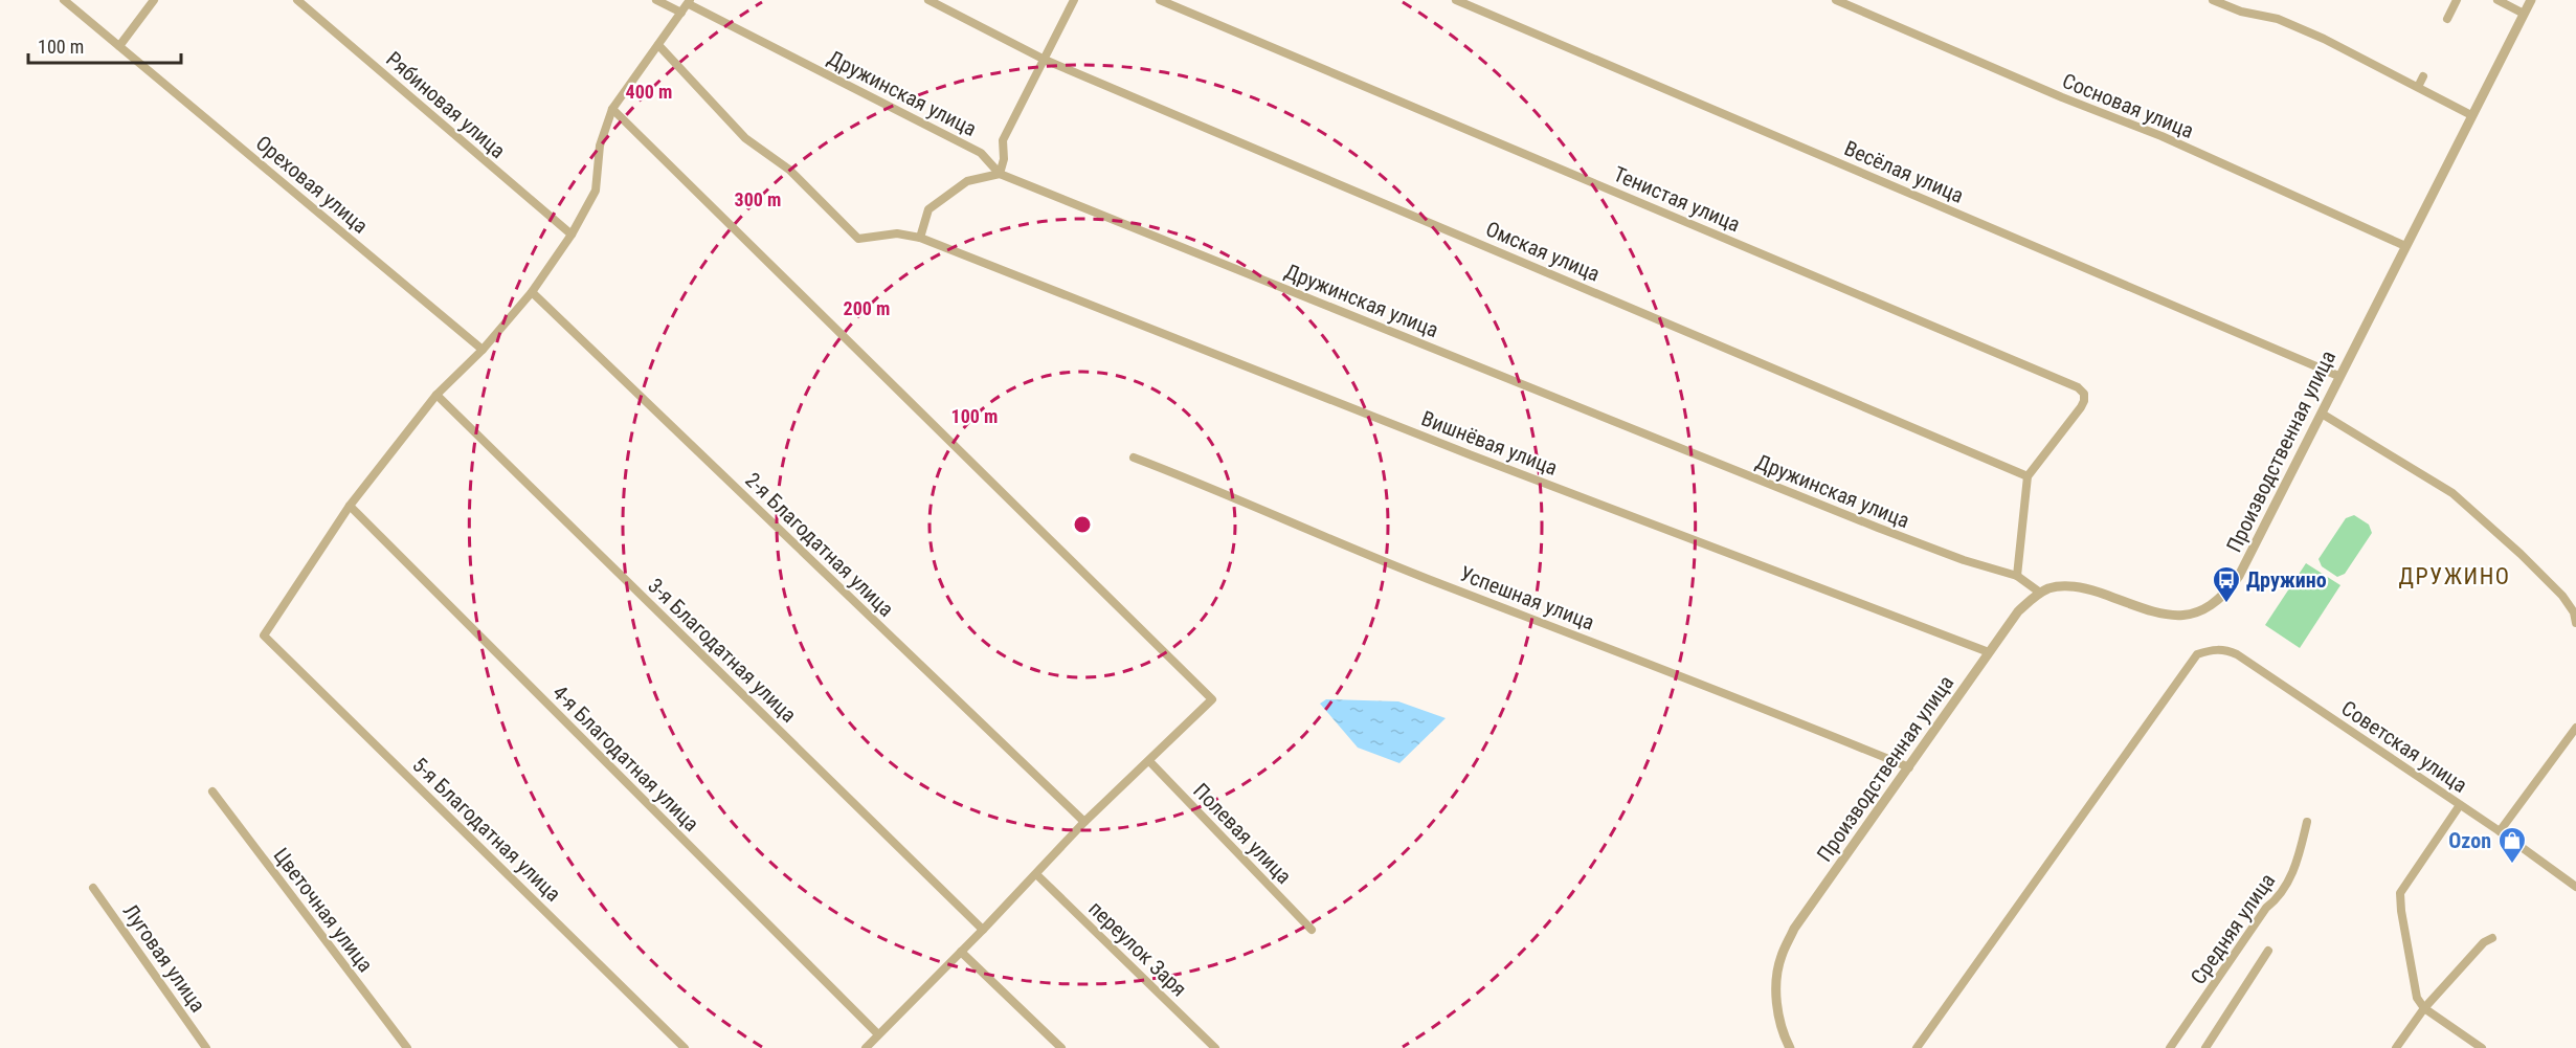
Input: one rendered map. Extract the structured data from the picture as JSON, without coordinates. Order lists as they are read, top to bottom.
{
  "streets": {
    "street": [
      "Дружинская улица",
      "Рябиновая улица",
      "Сосновая улица",
      "Весёлая улица",
      "Ореховая улица",
      "Тенистая улица",
      "Омская улица",
      "Вишнёвая улица",
      "Производственная улица",
      "2-я Благодатная улица",
      "Успешная улица",
      "3-я Благодатная улица",
      "Советская улица",
      "4-я Благодатная улица",
      "5-я Благодатная улица",
      "Полевая улица",
      "Цветочная улица",
      "Средняя улица",
      "переулок Заря",
      "Луговая улица"
    ]
  },
  "crossings": [
    ["Дружинская улица", "Производственная улица"],
    ["Сосновая улица", "Производственная улица"],
    ["Весёлая улица", "Производственная улица"],
    ["Тенистая улица", "Омская улица"],
    ["Вишнёвая улица", "Производственная улица"],
    ["Производственная улица", "Успешная улица"],
    ["4-я Благодатная улица", "5-я Благодатная улица"]
  ],
  "districts": ["ДРУЖИНО"],
  "places": {
    "bus stop": ["Дружино"],
    "shop": ["Ozon"]
  },
  "scale_bar": "100 m",
  "rings": [
    "400 m",
    "300 m",
    "200 m",
    "100 m"
  ]
}
